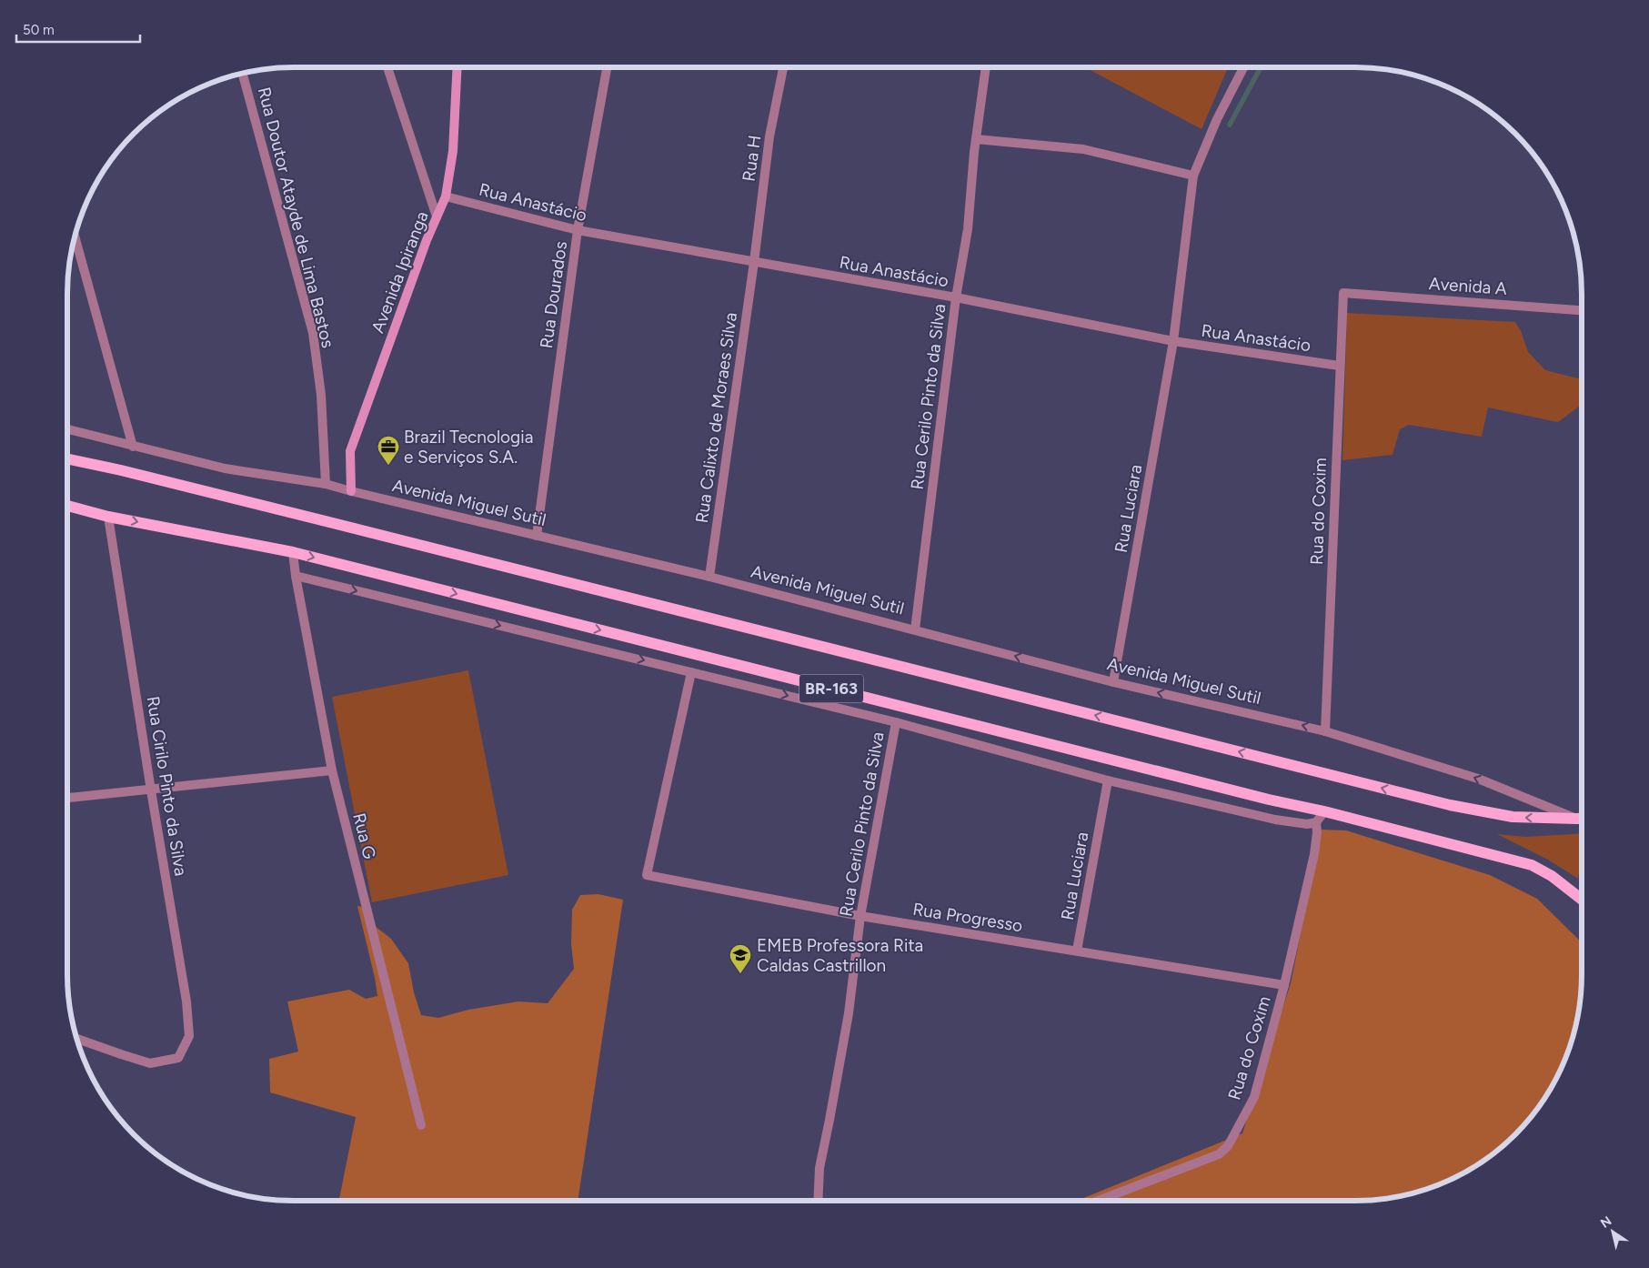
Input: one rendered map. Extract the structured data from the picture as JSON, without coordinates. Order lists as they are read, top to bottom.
{
  "streets": {
    "main road": ["Avenida Miguel Sutil", "BR-163"],
    "street": [
      "Rua H",
      "Rua Anastácio",
      "Rua Doutor Atayde de Lima Bastos",
      "Avenida Ipiranga",
      "Avenida A",
      "Rua Dourados",
      "Rua Cerilo Pinto da Silva",
      "Rua Calixto de Moraes Silva",
      "Rua Luciara",
      "Rua do Coxim",
      "Rua Cirilo Pinto da Silva",
      "Rua G",
      "Rua Progresso"
    ]
  },
  "crossings": [
    ["Rua H", "Rua Anastácio"],
    ["Rua H", "Rua Calixto de Moraes Silva"],
    ["Rua Anastácio", "Avenida Ipiranga"],
    ["Rua Anastácio", "Rua Dourados"],
    ["Rua Anastácio", "Rua Cerilo Pinto da Silva"],
    ["Rua Anastácio", "Rua Calixto de Moraes Silva"],
    ["Rua Anastácio", "Rua Luciara"],
    ["Rua Anastácio", "Rua do Coxim"],
    ["Rua Doutor Atayde de Lima Bastos", "Avenida Miguel Sutil"],
    ["Avenida Ipiranga", "Avenida Miguel Sutil"],
    ["Avenida A", "Rua do Coxim"],
    ["Rua Dourados", "Avenida Miguel Sutil"],
    ["Rua Cerilo Pinto da Silva", "Avenida Miguel Sutil"],
    ["Rua Cerilo Pinto da Silva", "Rua Progresso"],
    ["Rua Calixto de Moraes Silva", "Avenida Miguel Sutil"],
    ["Avenida Miguel Sutil", "Rua Luciara"],
    ["Avenida Miguel Sutil", "Rua do Coxim"],
    ["Rua Luciara", "Rua Progresso"],
    ["Rua do Coxim", "Rua Progresso"],
    ["BR-163", "Rua Cirilo Pinto da Silva"],
    ["BR-163", "Rua G"]
  ],
  "places": {
    "office": ["Brazil Tecnologia e Serviços S.A."],
    "school or university": ["EMEB Professora Rita Caldas Castrillon"]
  },
  "scale_bar": "50 m",
  "north": "top left"
}
